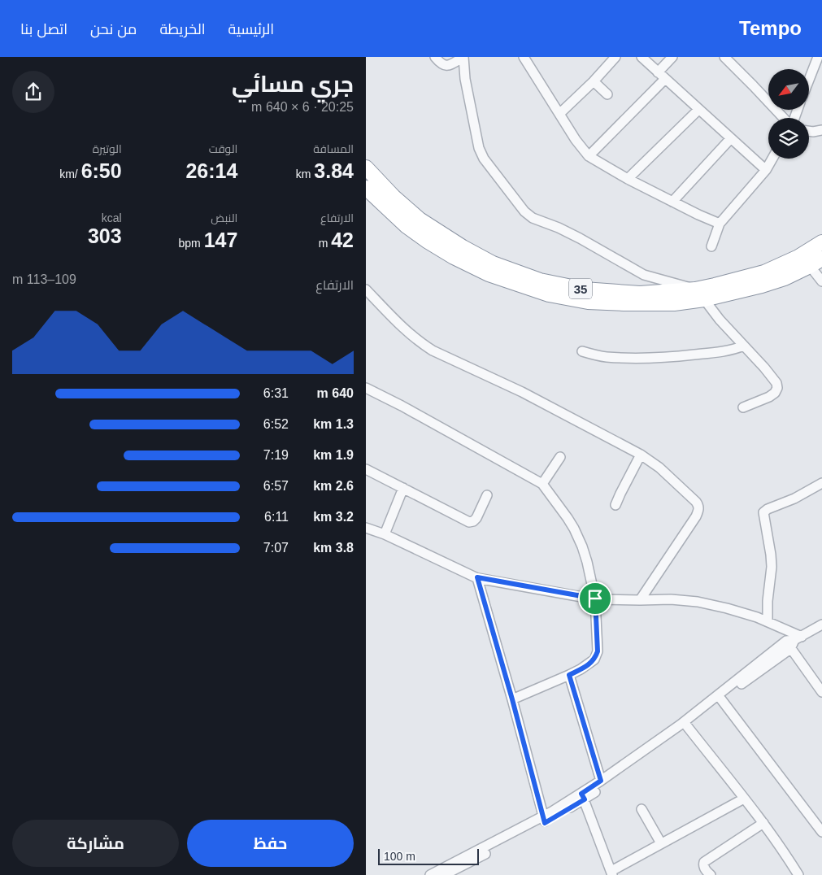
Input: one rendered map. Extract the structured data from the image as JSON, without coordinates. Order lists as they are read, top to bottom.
{
  "streets": {
    "highway": ["35"]
  },
  "scale_bar": "100 m",
  "north": "bottom left",
  "page": {
    "header": "Tempo",
    "nav": [
      "الرئيسية",
      "الخريطة",
      "من نحن",
      "اتصل بنا"
    ],
    "heading": ["جري مسائي", "20:25 · 6 × 640 m"],
    "stats": [
      ["المسافة", "3.84 km"],
      ["الوقت", "26:14"],
      ["الوتيرة", "6:50 /km"],
      ["الارتفاع", "42 m"],
      ["النبض", "147 bpm"],
      ["kcal", "303"]
    ],
    "chart": ["الارتفاع", "109–113 m"],
    "list": [
      {
        "name": "640 m",
        "note": "6:31"
      },
      {
        "name": "1.3 km",
        "note": "6:52"
      },
      {
        "name": "1.9 km",
        "note": "7:19"
      },
      {
        "name": "2.6 km",
        "note": "6:57"
      },
      {
        "name": "3.2 km",
        "note": "6:11"
      },
      {
        "name": "3.8 km",
        "note": "7:07"
      }
    ],
    "buttons": ["حفظ", "مشاركة"],
    "scale": "100 m"
  }
}
